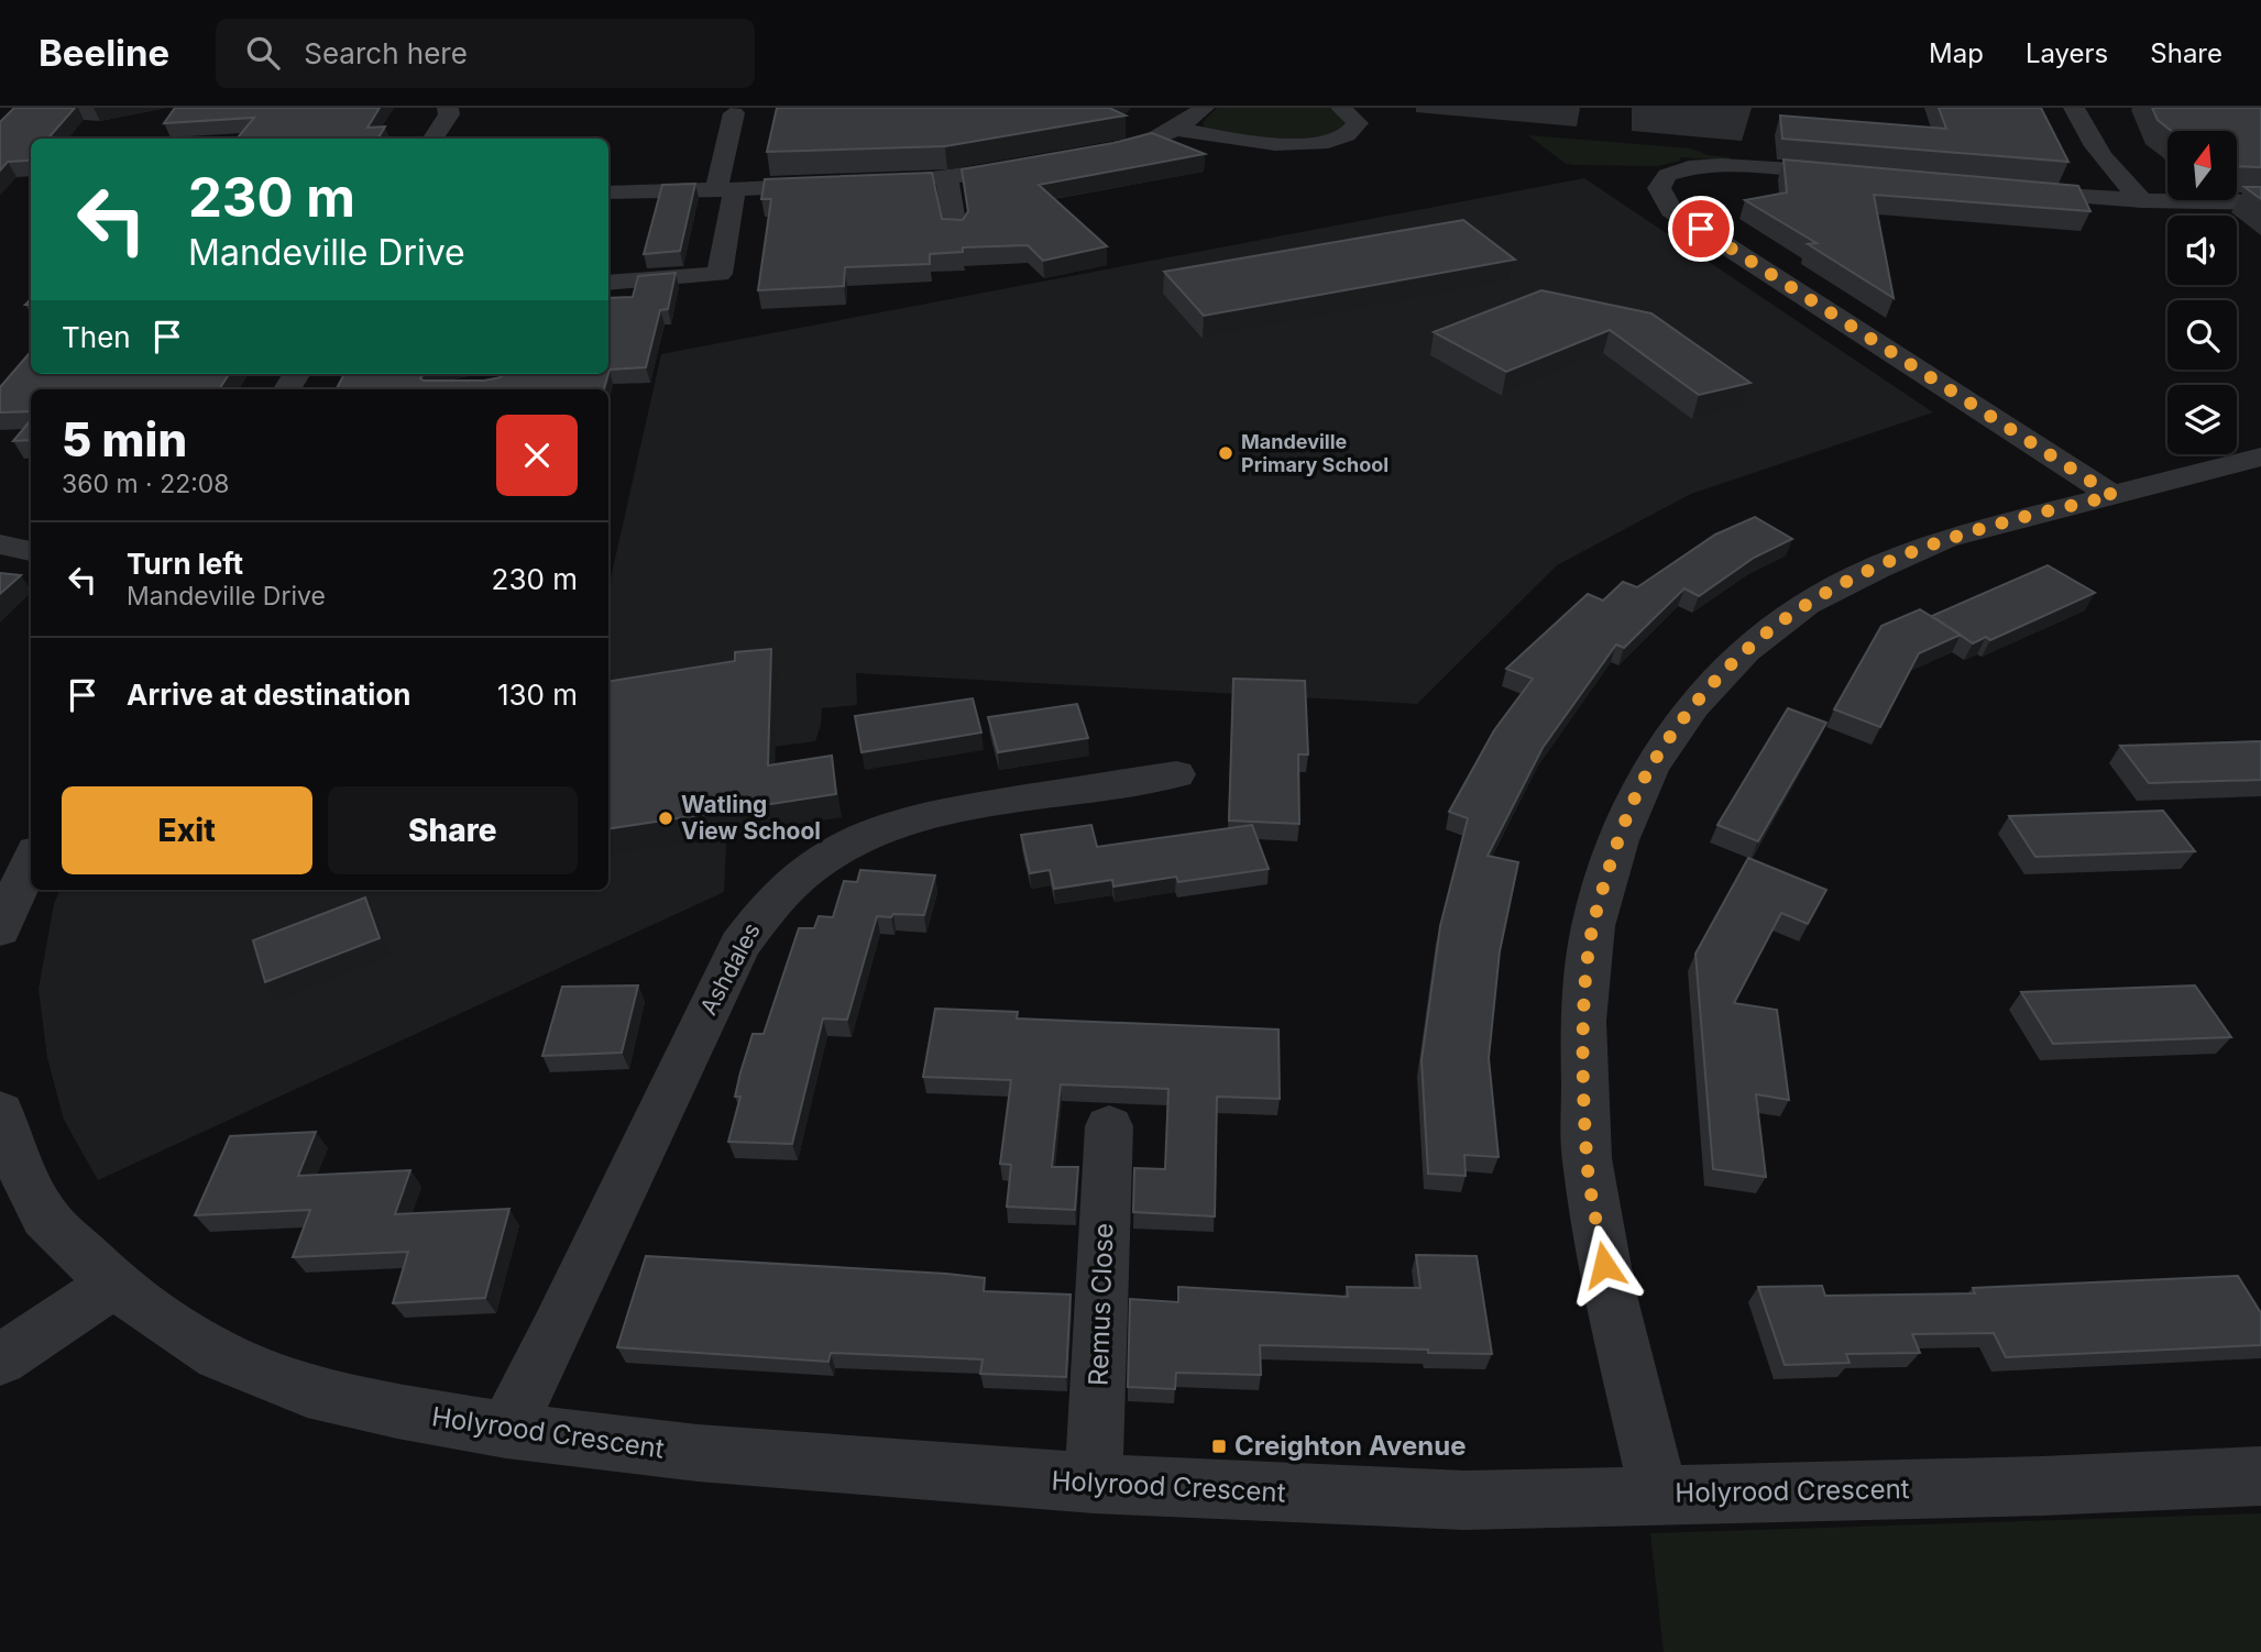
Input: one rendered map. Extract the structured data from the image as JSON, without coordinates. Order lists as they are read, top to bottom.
{
  "streets": {
    "street": ["Ashdales", "Remus Close", "Holyrood Crescent"]
  },
  "crossings": [
    ["Ashdales", "Holyrood Crescent"],
    ["Remus Close", "Holyrood Crescent"]
  ],
  "places": {
    "other": ["Mandeville Primary School", "Watling View School"],
    "transit": ["Creighton Avenue"]
  },
  "north": "top",
  "page": {
    "header": "Beeline",
    "search": "Search here",
    "nav": ["Map", "Layers", "Share"],
    "turn": ["230 m", "Mandeville Drive"],
    "then": "Then",
    "heading": ["5 min", "360 m · 22:08"],
    "list": [
      {
        "name": "Turn left",
        "note": "Mandeville Drive",
        "value": "230 m"
      },
      {
        "name": "Arrive at destination",
        "value": "130 m"
      }
    ],
    "buttons": ["Exit", "Share"]
  }
}
